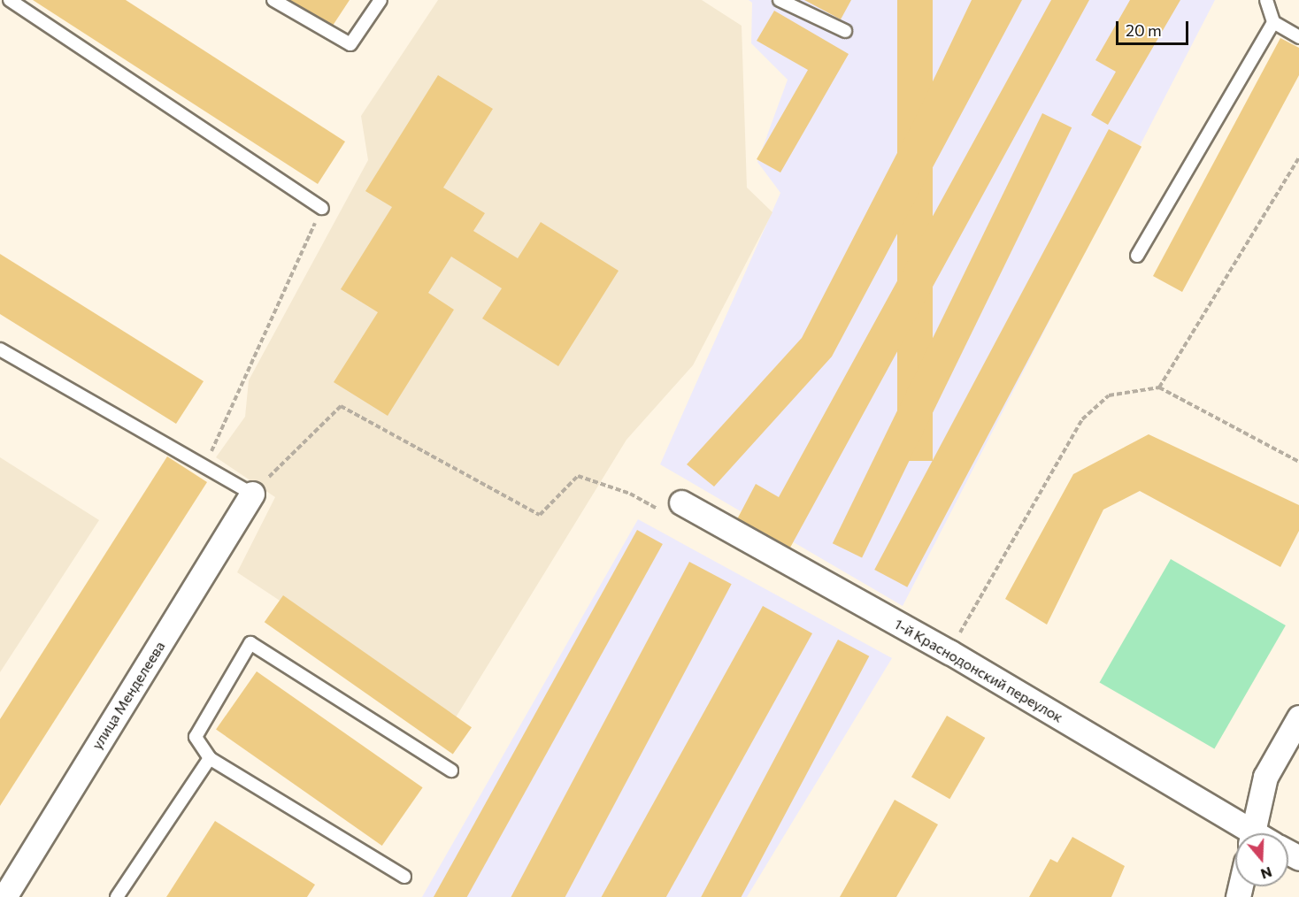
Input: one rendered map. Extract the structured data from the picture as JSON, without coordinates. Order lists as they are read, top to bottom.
{
  "streets": {
    "street": ["1-й Краснодонский переулок", "улица Менделеева"]
  },
  "scale_bar": "20 m",
  "north": "bottom"
}
